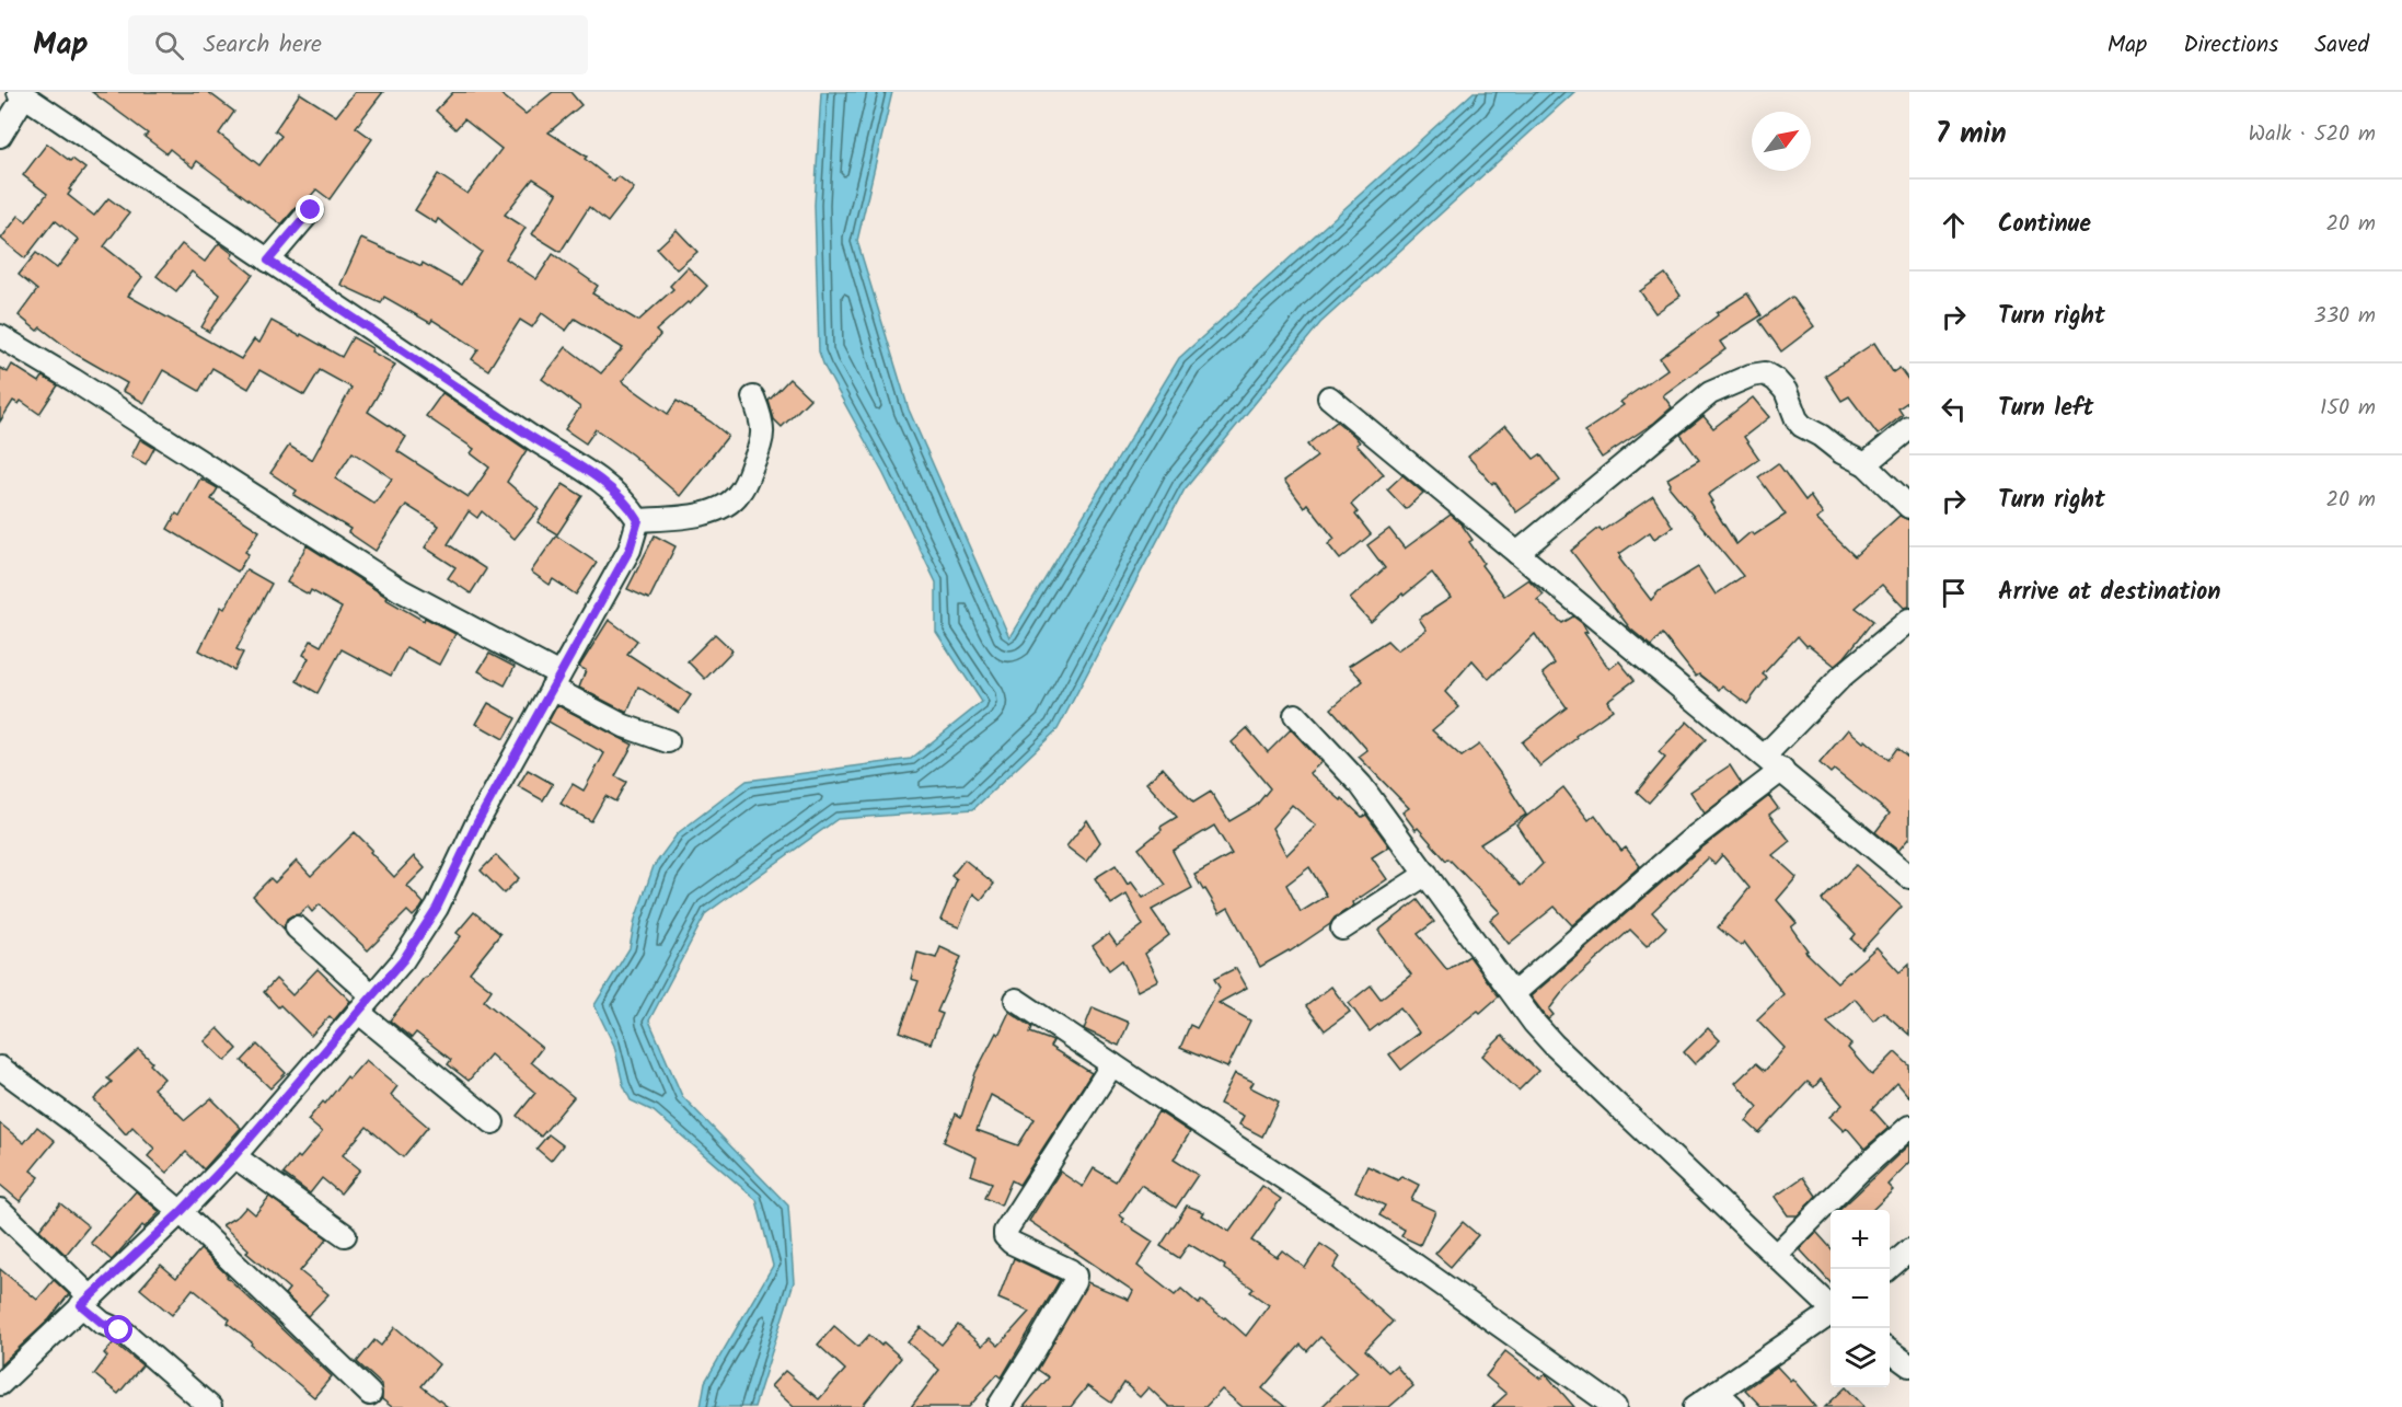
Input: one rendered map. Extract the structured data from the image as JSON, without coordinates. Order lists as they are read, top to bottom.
{
  "north": "top right",
  "page": {
    "header": "Map",
    "search": "Search here",
    "nav": ["Map", "Directions", "Saved"],
    "heading": ["7 min", "Walk · 520 m"],
    "list": [
      ["Continue", "20 m"],
      ["Turn right", "330 m"],
      ["Turn left", "150 m"],
      ["Turn right", "20 m"],
      "Arrive at destination"
    ],
    "map_buttons": ["+", "−"]
  }
}
